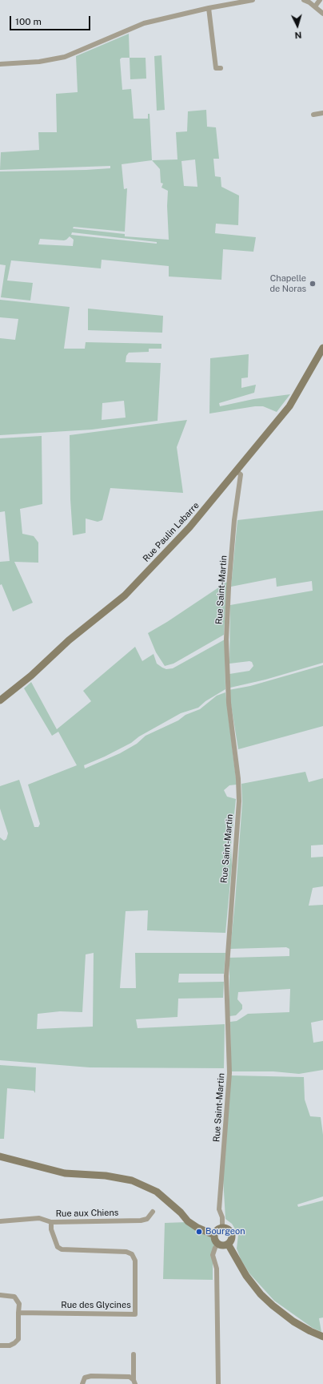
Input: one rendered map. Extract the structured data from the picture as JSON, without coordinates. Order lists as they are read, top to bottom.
{
  "streets": {
    "street": [
      "Rue Paulin Labarre",
      "Rue Saint-Martin",
      "Rue aux Chiens",
      "Rue des Glycines"
    ]
  },
  "crossings": [
    ["Rue Paulin Labarre", "Rue Saint-Martin"],
    ["Rue aux Chiens", "Rue des Glycines"]
  ],
  "places": ["Chapelle de Noras", "Bourgeon"],
  "scale_bar": "100 m",
  "north": "bottom"
}
